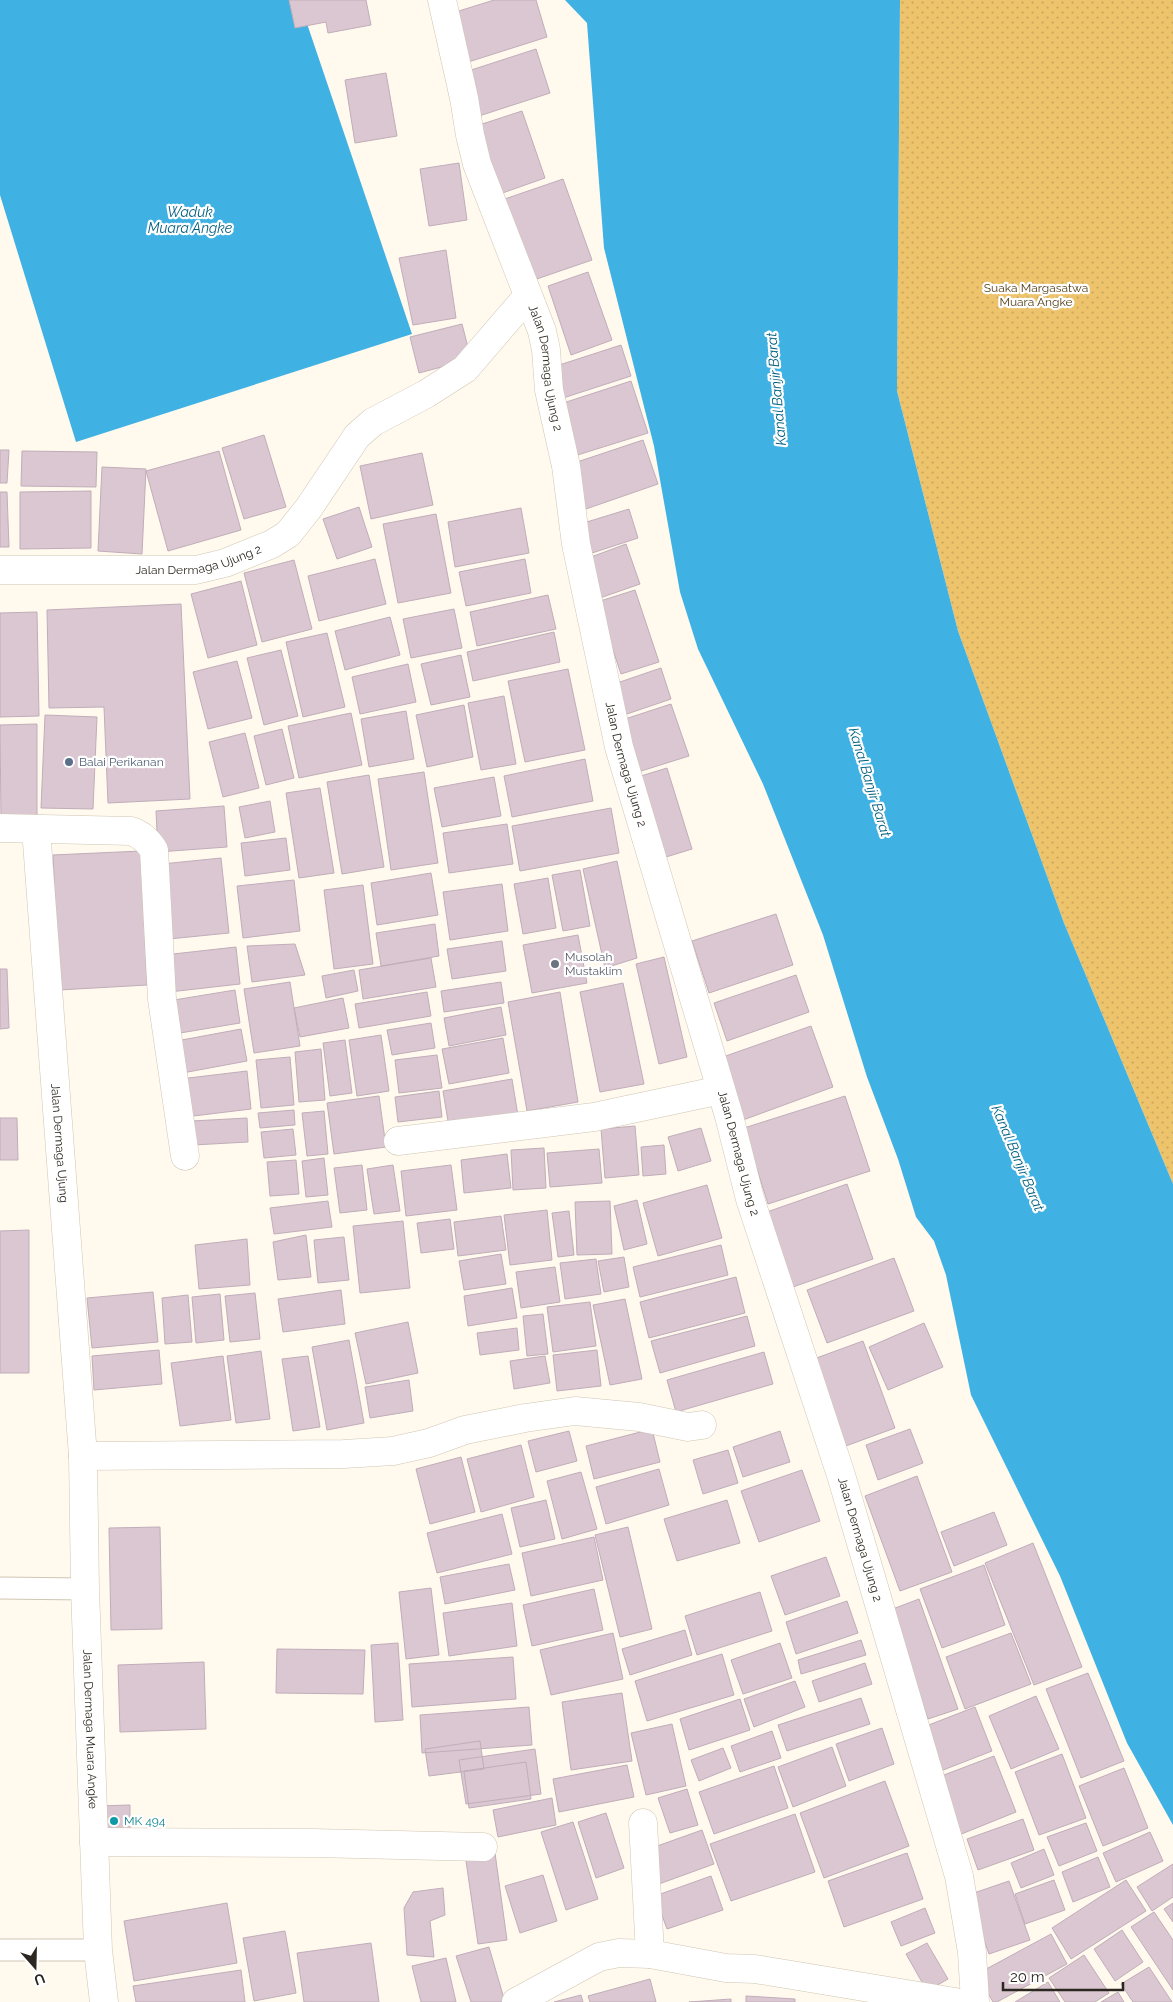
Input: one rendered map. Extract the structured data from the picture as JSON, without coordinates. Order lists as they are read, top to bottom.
{
  "streets": {
    "street": ["Jalan Dermaga Ujung 2", "Jalan Dermaga Ujung", "Jalan Dermaga Muara Angke"]
  },
  "crossings": [
    ["Jalan Dermaga Ujung", "Jalan Dermaga Muara Angke"]
  ],
  "water": ["Waduk Muara Angke", "Kanal Banjir Barat"],
  "parks": ["Suaka Margasatwa Muara Angke"],
  "places": ["Balai Perikanan", "Musolah Mustaklim", "MK 494"],
  "scale_bar": "20 m",
  "north": "bottom"
}
